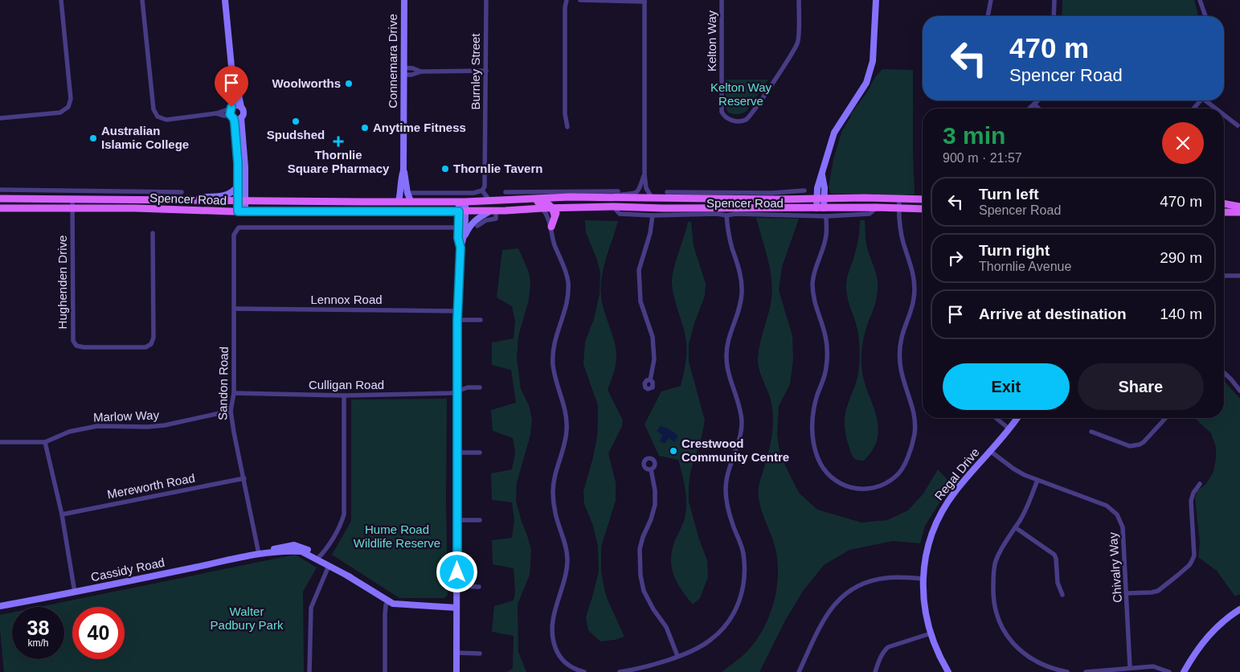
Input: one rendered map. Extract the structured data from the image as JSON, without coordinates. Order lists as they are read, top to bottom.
{
  "streets": {
    "main road": ["Spencer Road"],
    "street": [
      "Kelton Way",
      "Connemara Drive",
      "Burnley Street",
      "Hughenden Drive",
      "Lennox Road",
      "Sandon Road",
      "Culligan Road",
      "Marlow Way",
      "Regal Drive",
      "Mereworth Road",
      "Chivalry Way",
      "Cassidy Road"
    ]
  },
  "crossings": [
    ["Connemara Drive", "Spencer Road"],
    ["Spencer Road", "Hughenden Drive"],
    ["Lennox Road", "Sandon Road"],
    ["Sandon Road", "Culligan Road"],
    ["Sandon Road", "Marlow Way"],
    ["Sandon Road", "Mereworth Road"],
    ["Sandon Road", "Cassidy Road"],
    ["Regal Drive", "Chivalry Way"]
  ],
  "parks": ["Kelton Way Reserve", "Hume Road Wildlife Reserve", "Walter Padbury Park"],
  "places": {
    "other": [
      "Woolworths",
      "Spudshed",
      "Anytime Fitness",
      "Australian Islamic College",
      "Thornlie Tavern",
      "Crestwood Community Centre"
    ],
    "health": ["Thornlie Square Pharmacy"]
  },
  "page": {
    "turn": ["470 m", "Spencer Road"],
    "heading": ["3 min", "900 m · 21:57"],
    "list": [
      {
        "name": "Turn left",
        "note": "Spencer Road",
        "value": "470 m"
      },
      {
        "name": "Turn right",
        "note": "Thornlie Avenue",
        "value": "290 m"
      },
      {
        "name": "Arrive at destination",
        "value": "140 m"
      }
    ],
    "buttons": ["Exit", "Share"],
    "speed": "38 km/h",
    "limit": "40"
  }
}
